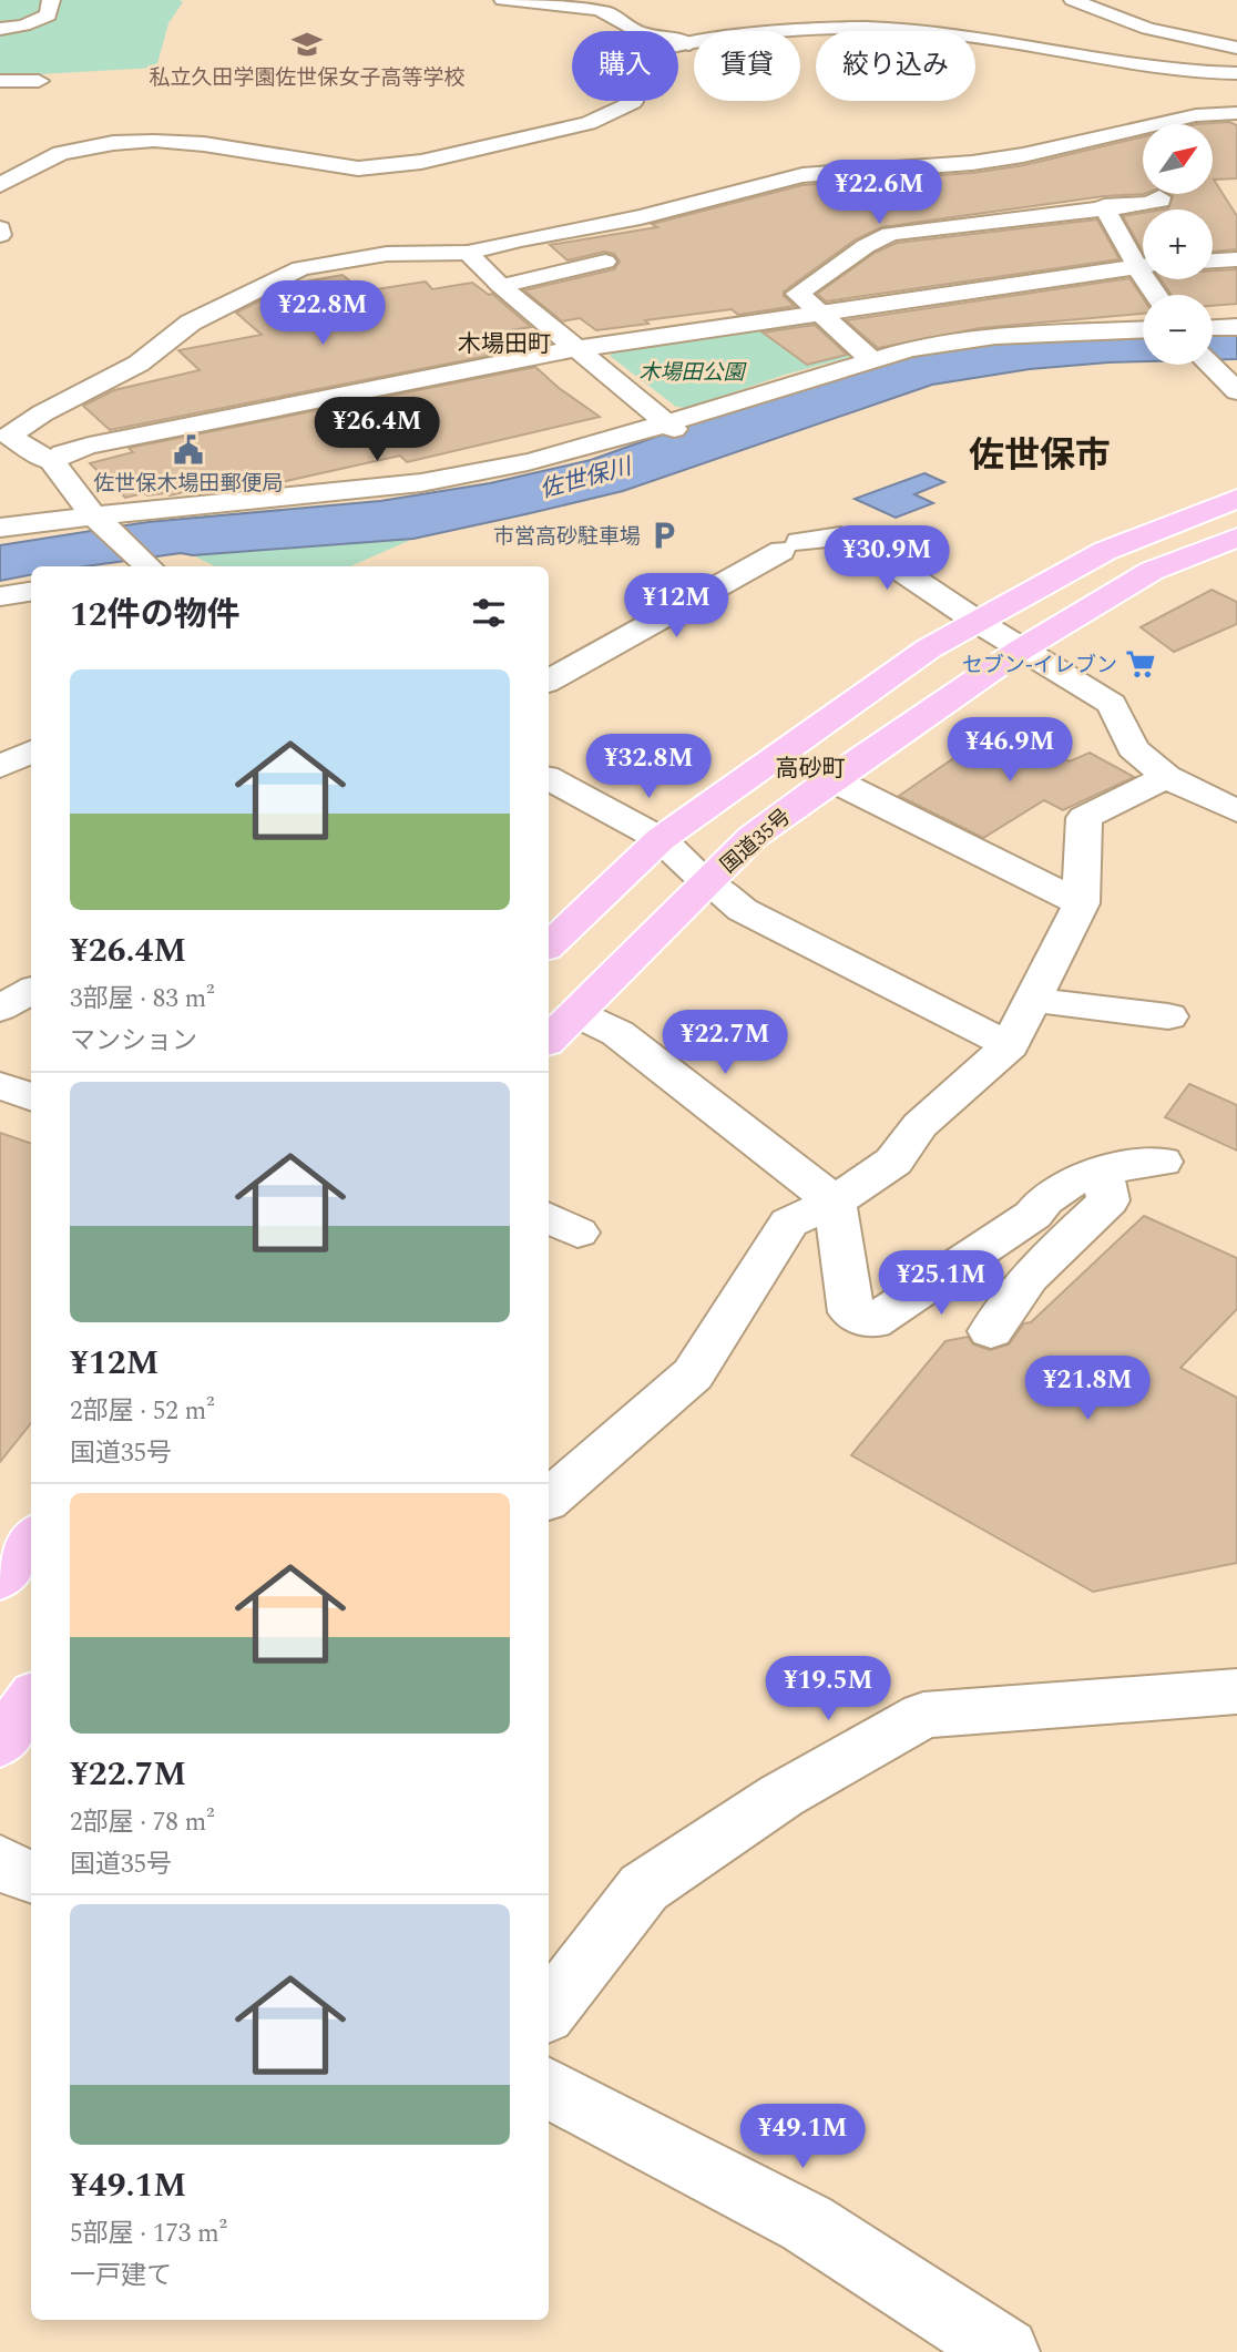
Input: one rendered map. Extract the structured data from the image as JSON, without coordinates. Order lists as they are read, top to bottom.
{
  "streets": {
    "highway": ["国道35号"]
  },
  "districts": ["木場田町", "佐世保市", "高砂町"],
  "water": ["佐世保川"],
  "parks": ["木場田公園"],
  "places": {
    "school or university": ["私立久田学園佐世保女子高等学校"],
    "public building": ["佐世保木場田郵便局"],
    "parking": ["市営高砂駐車場"],
    "supermarket": ["セブン-イレブン"]
  },
  "north": "top right",
  "page": {
    "chip": ["購入", "賃貸", "絞り込み"],
    "map_buttons": ["+", "−"],
    "price": [
      "¥22.6M",
      "¥22.8M",
      "¥26.4M",
      "¥30.9M",
      "¥12M",
      "¥46.9M",
      "¥32.8M",
      "¥22.7M",
      "¥25.1M",
      "¥21.8M",
      "¥19.5M",
      "¥49.1M"
    ],
    "heading": "12件の物件",
    "list": [
      {
        "name": "¥26.4M",
        "note": "3部屋 · 83 m² · マンション"
      },
      {
        "name": "¥12M",
        "note": "2部屋 · 52 m² · 国道35号"
      },
      {
        "name": "¥22.7M",
        "note": "2部屋 · 78 m² · 国道35号"
      },
      {
        "name": "¥49.1M",
        "note": "5部屋 · 173 m² · 一戸建て"
      }
    ]
  }
}
